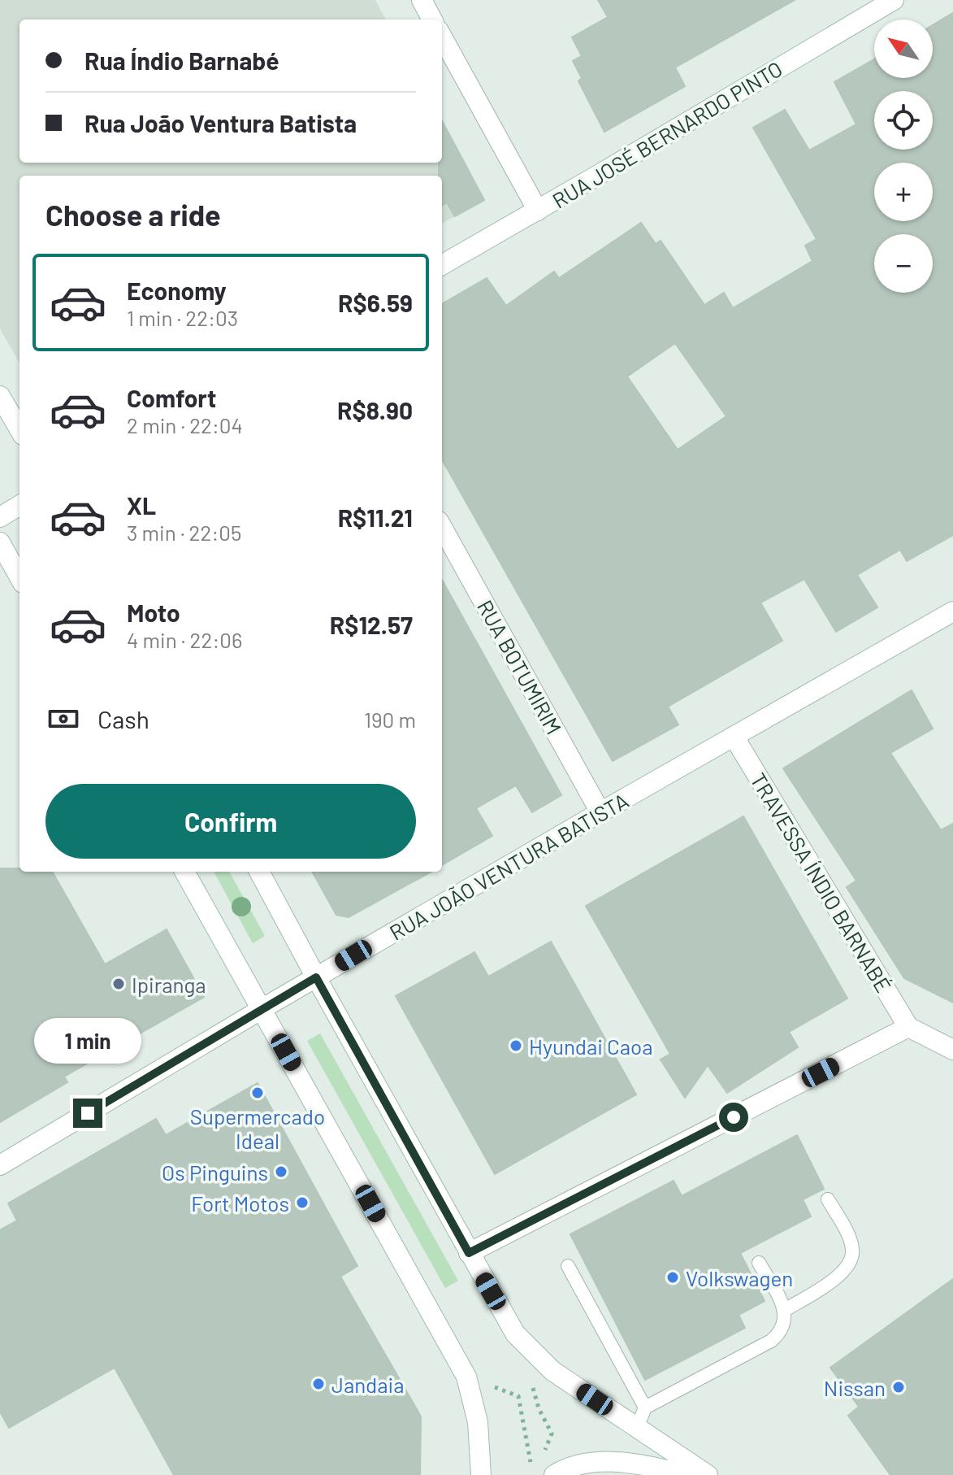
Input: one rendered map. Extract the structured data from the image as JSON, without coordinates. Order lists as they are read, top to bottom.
{
  "streets": {
    "street": [
      "RUA JOSÉ BERNARDO PINTO",
      "RUA BOTUMIRIM",
      "RUA JOÃO VENTURA BATISTA",
      "TRAVESSA ÍNDIO BARNABÉ"
    ]
  },
  "crossings": [
    ["RUA BOTUMIRIM", "RUA JOÃO VENTURA BATISTA"],
    ["RUA JOÃO VENTURA BATISTA", "TRAVESSA ÍNDIO BARNABÉ"]
  ],
  "places": [
    "Ipiranga",
    "Hyundai Caoa",
    "Supermercado Ideal",
    "Os Pinguins",
    "Fort Motos",
    "Volkswagen",
    "Jandaia",
    "Nissan"
  ],
  "north": "top left",
  "page": {
    "map_buttons": ["+", "−"],
    "banner": ["Rua Índio Barnabé", "Rua João Ventura Batista"],
    "heading": "Choose a ride",
    "list": [
      {
        "name": "Economy",
        "note": "1 min · 22:03",
        "value": "R$6.59"
      },
      {
        "name": "Comfort",
        "note": "2 min · 22:04",
        "value": "R$8.90"
      },
      {
        "name": "XL",
        "note": "3 min · 22:05",
        "value": "R$11.21"
      },
      {
        "name": "Moto",
        "note": "4 min · 22:06",
        "value": "R$12.57"
      }
    ],
    "pay": ["Cash", "190 m"],
    "buttons": "Confirm",
    "bubble": "1 min"
  }
}
